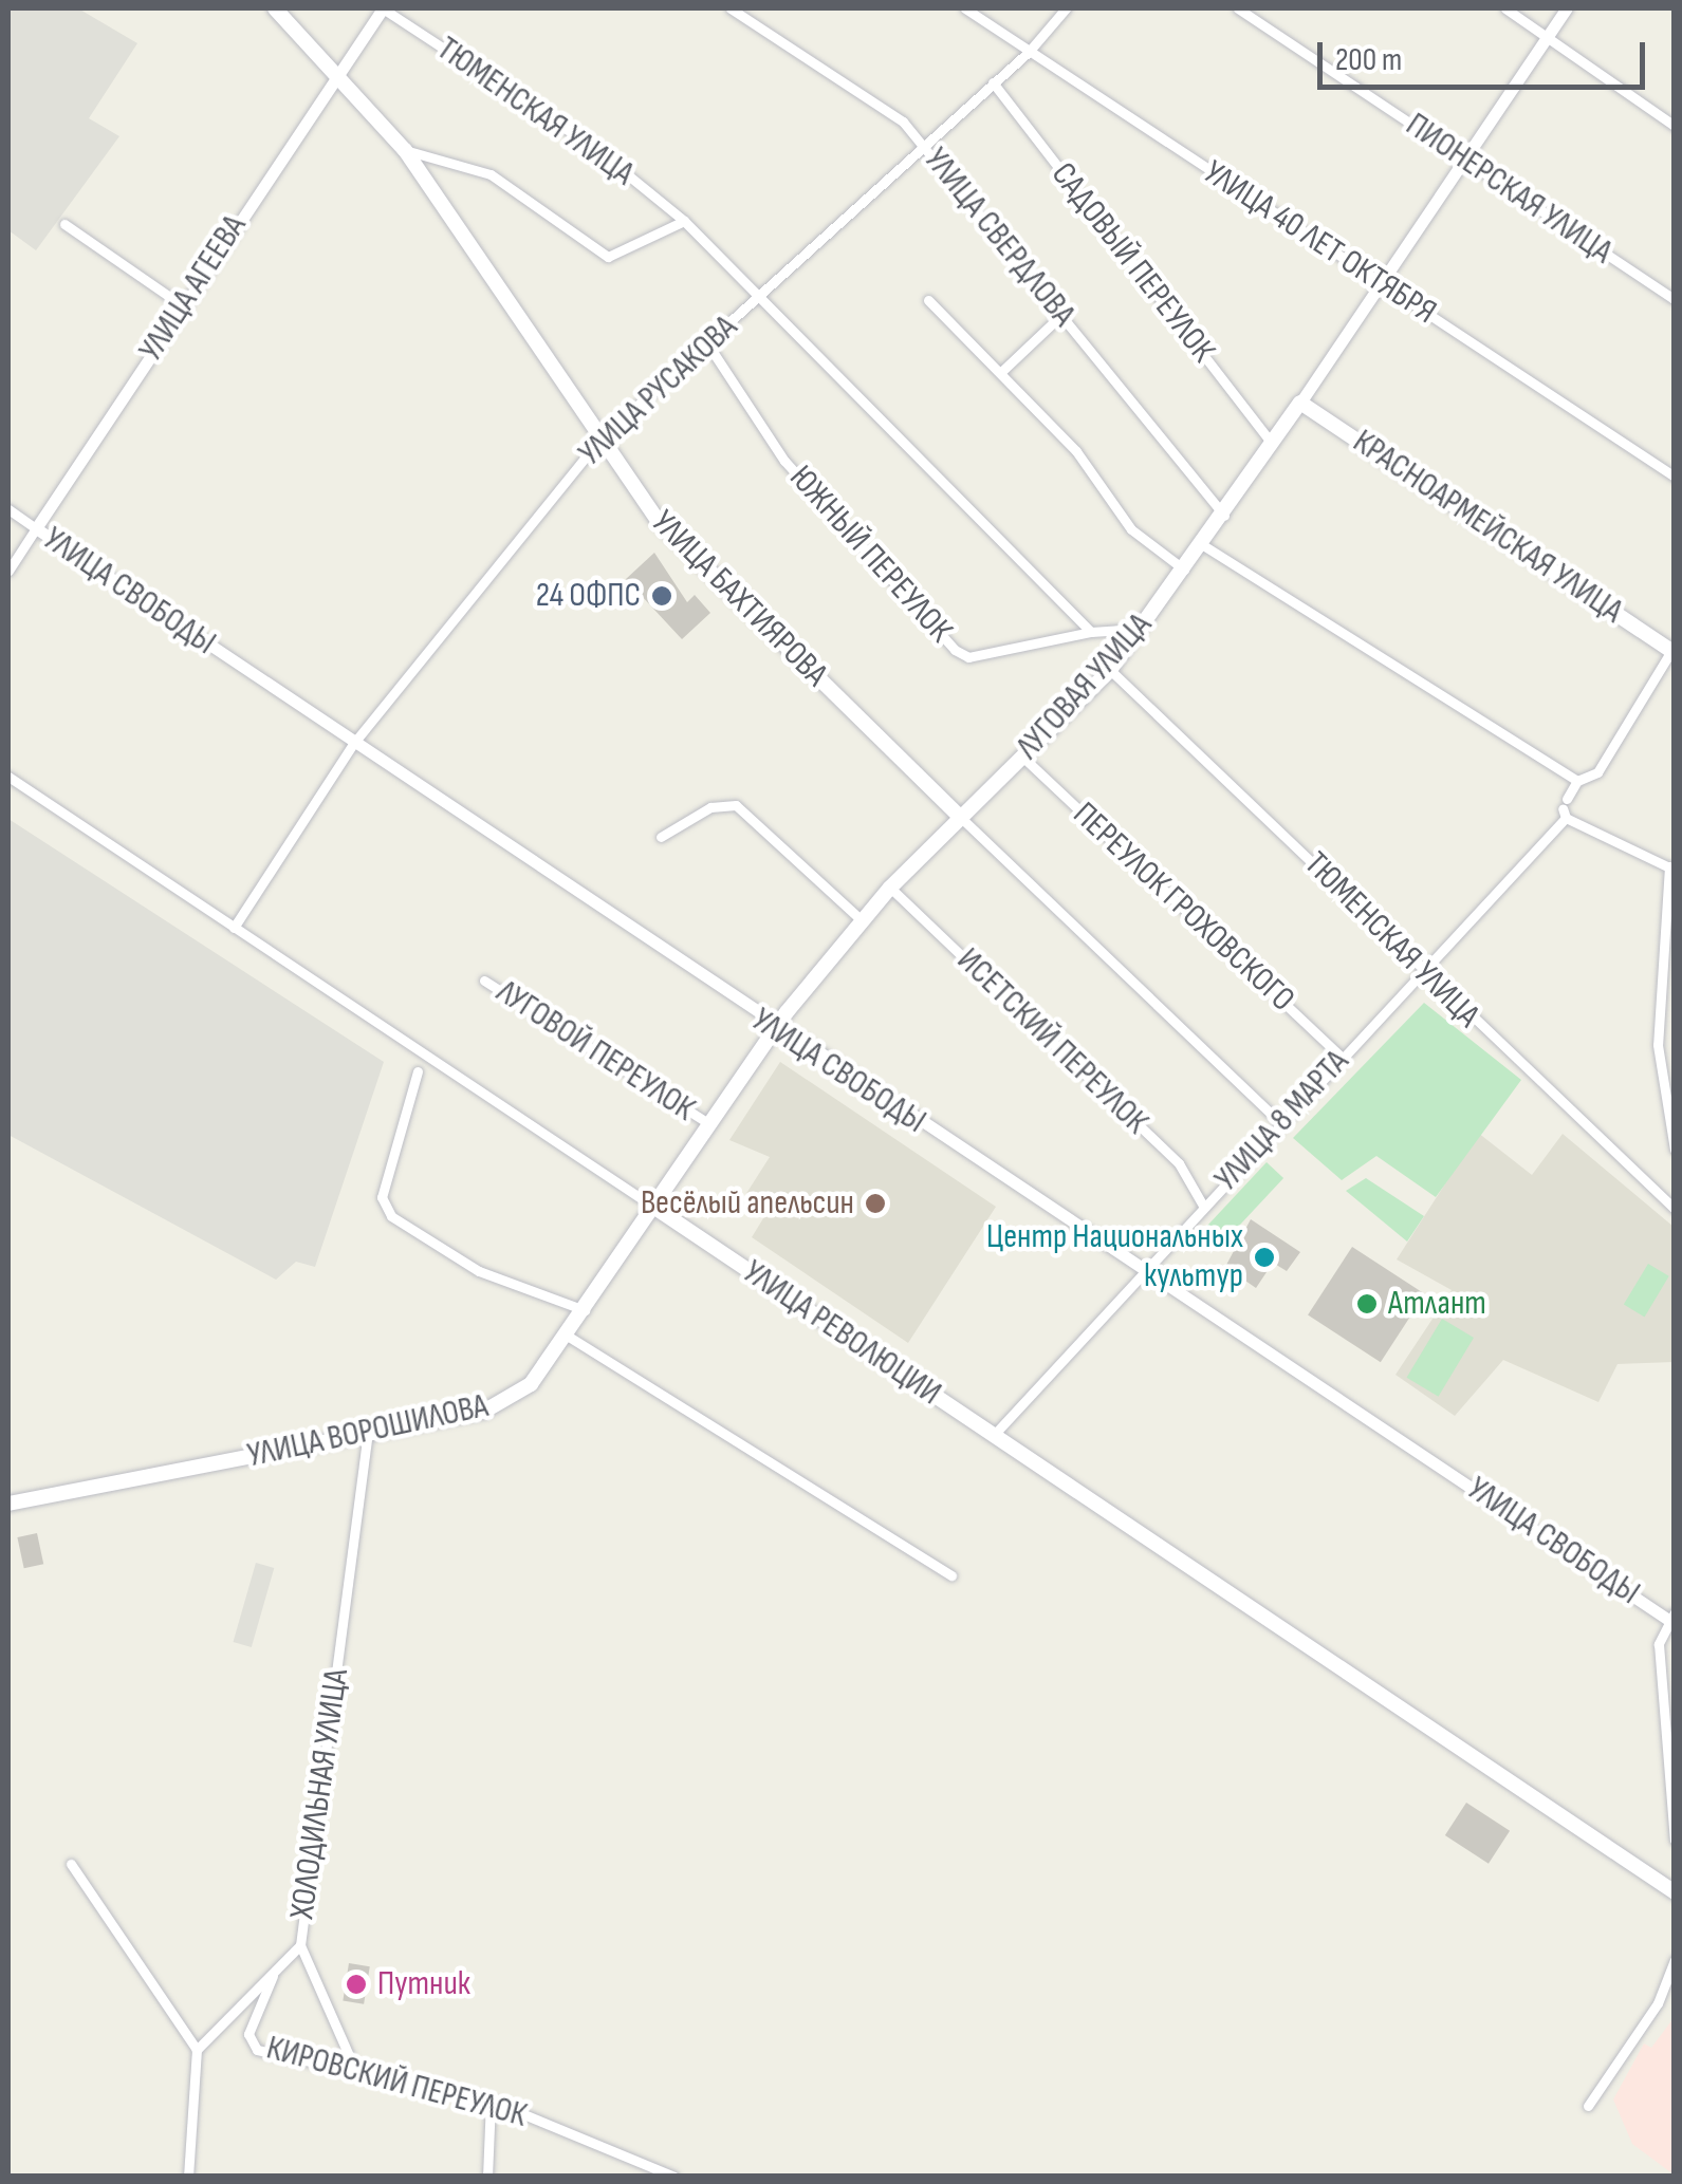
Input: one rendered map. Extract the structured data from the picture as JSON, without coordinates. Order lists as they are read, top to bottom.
{
  "streets": {
    "main road": [
      "КРАСНОАРМЕЙСКАЯ УЛИЦА",
      "УЛИЦА БАХТИЯРОВА",
      "ЛУГОВАЯ УЛИЦА",
      "УЛИЦА РЕВОЛЮЦИИ",
      "УЛИЦА ВОРОШИЛОВА"
    ],
    "street": [
      "ТЮМЕНСКАЯ УЛИЦА",
      "ПИОНЕРСКАЯ УЛИЦА",
      "УЛИЦА СВЕРДЛОВА",
      "УЛИЦА 40 ЛЕТ ОКТЯБРЯ",
      "САДОВЫЙ ПЕРЕУЛОК",
      "УЛИЦА АГЕЕВА",
      "УЛИЦА РУСАКОВА",
      "ЮЖНЫЙ ПЕРЕУЛОК",
      "УЛИЦА СВОБОДЫ",
      "ПЕРЕУЛОК ГРОХОВСКОГО",
      "ИСЕТСКИЙ ПЕРЕУЛОК",
      "ЛУГОВОЙ ПЕРЕУЛОК",
      "УЛИЦА 8 МАРТА",
      "ХОЛОДИЛЬНАЯ УЛИЦА",
      "КИРОВСКИЙ ПЕРЕУЛОК"
    ]
  },
  "crossings": [
    ["ТЮМЕНСКАЯ УЛИЦА", "УЛИЦА АГЕЕВА"],
    ["ТЮМЕНСКАЯ УЛИЦА", "УЛИЦА РУСАКОВА"],
    ["ТЮМЕНСКАЯ УЛИЦА", "ЮЖНЫЙ ПЕРЕУЛОК"],
    ["ТЮМЕНСКАЯ УЛИЦА", "УЛИЦА БАХТИЯРОВА"],
    ["ТЮМЕНСКАЯ УЛИЦА", "ЛУГОВАЯ УЛИЦА"],
    ["ТЮМЕНСКАЯ УЛИЦА", "УЛИЦА 8 МАРТА"],
    ["ПИОНЕРСКАЯ УЛИЦА", "ЛУГОВАЯ УЛИЦА"],
    ["УЛИЦА СВЕРДЛОВА", "УЛИЦА РУСАКОВА"],
    ["УЛИЦА СВЕРДЛОВА", "ЛУГОВАЯ УЛИЦА"],
    ["УЛИЦА 40 ЛЕТ ОКТЯБРЯ", "УЛИЦА РУСАКОВА"],
    ["УЛИЦА 40 ЛЕТ ОКТЯБРЯ", "ЛУГОВАЯ УЛИЦА"],
    ["САДОВЫЙ ПЕРЕУЛОК", "УЛИЦА РУСАКОВА"],
    ["САДОВЫЙ ПЕРЕУЛОК", "ЛУГОВАЯ УЛИЦА"],
    ["УЛИЦА АГЕЕВА", "УЛИЦА СВОБОДЫ"],
    ["УЛИЦА АГЕЕВА", "УЛИЦА БАХТИЯРОВА"],
    ["УЛИЦА РУСАКОВА", "ЮЖНЫЙ ПЕРЕУЛОК"],
    ["УЛИЦА РУСАКОВА", "УЛИЦА СВОБОДЫ"],
    ["УЛИЦА РУСАКОВА", "УЛИЦА БАХТИЯРОВА"],
    ["УЛИЦА РУСАКОВА", "УЛИЦА РЕВОЛЮЦИИ"],
    ["КРАСНОАРМЕЙСКАЯ УЛИЦА", "ЛУГОВАЯ УЛИЦА"],
    ["КРАСНОАРМЕЙСКАЯ УЛИЦА", "УЛИЦА 8 МАРТА"],
    ["УЛИЦА СВОБОДЫ", "ЛУГОВАЯ УЛИЦА"],
    ["УЛИЦА СВОБОДЫ", "УЛИЦА 8 МАРТА"],
    ["УЛИЦА БАХТИЯРОВА", "ЛУГОВАЯ УЛИЦА"],
    ["УЛИЦА БАХТИЯРОВА", "УЛИЦА 8 МАРТА"],
    ["ЛУГОВАЯ УЛИЦА", "ПЕРЕУЛОК ГРОХОВСКОГО"],
    ["ЛУГОВАЯ УЛИЦА", "ИСЕТСКИЙ ПЕРЕУЛОК"],
    ["ЛУГОВАЯ УЛИЦА", "ЛУГОВОЙ ПЕРЕУЛОК"],
    ["ЛУГОВАЯ УЛИЦА", "УЛИЦА РЕВОЛЮЦИИ"],
    ["ЛУГОВАЯ УЛИЦА", "УЛИЦА ВОРОШИЛОВА"],
    ["ПЕРЕУЛОК ГРОХОВСКОГО", "УЛИЦА 8 МАРТА"],
    ["ИСЕТСКИЙ ПЕРЕУЛОК", "УЛИЦА 8 МАРТА"],
    ["УЛИЦА 8 МАРТА", "УЛИЦА РЕВОЛЮЦИИ"],
    ["УЛИЦА ВОРОШИЛОВА", "ХОЛОДИЛЬНАЯ УЛИЦА"],
    ["ХОЛОДИЛЬНАЯ УЛИЦА", "КИРОВСКИЙ ПЕРЕУЛОК"]
  ],
  "places": [
    "24 ОФПС",
    "Весёлый апельсин",
    "Центр Национальных культур",
    "Атлант",
    "Путник"
  ],
  "scale_bar": "200 m"
}
